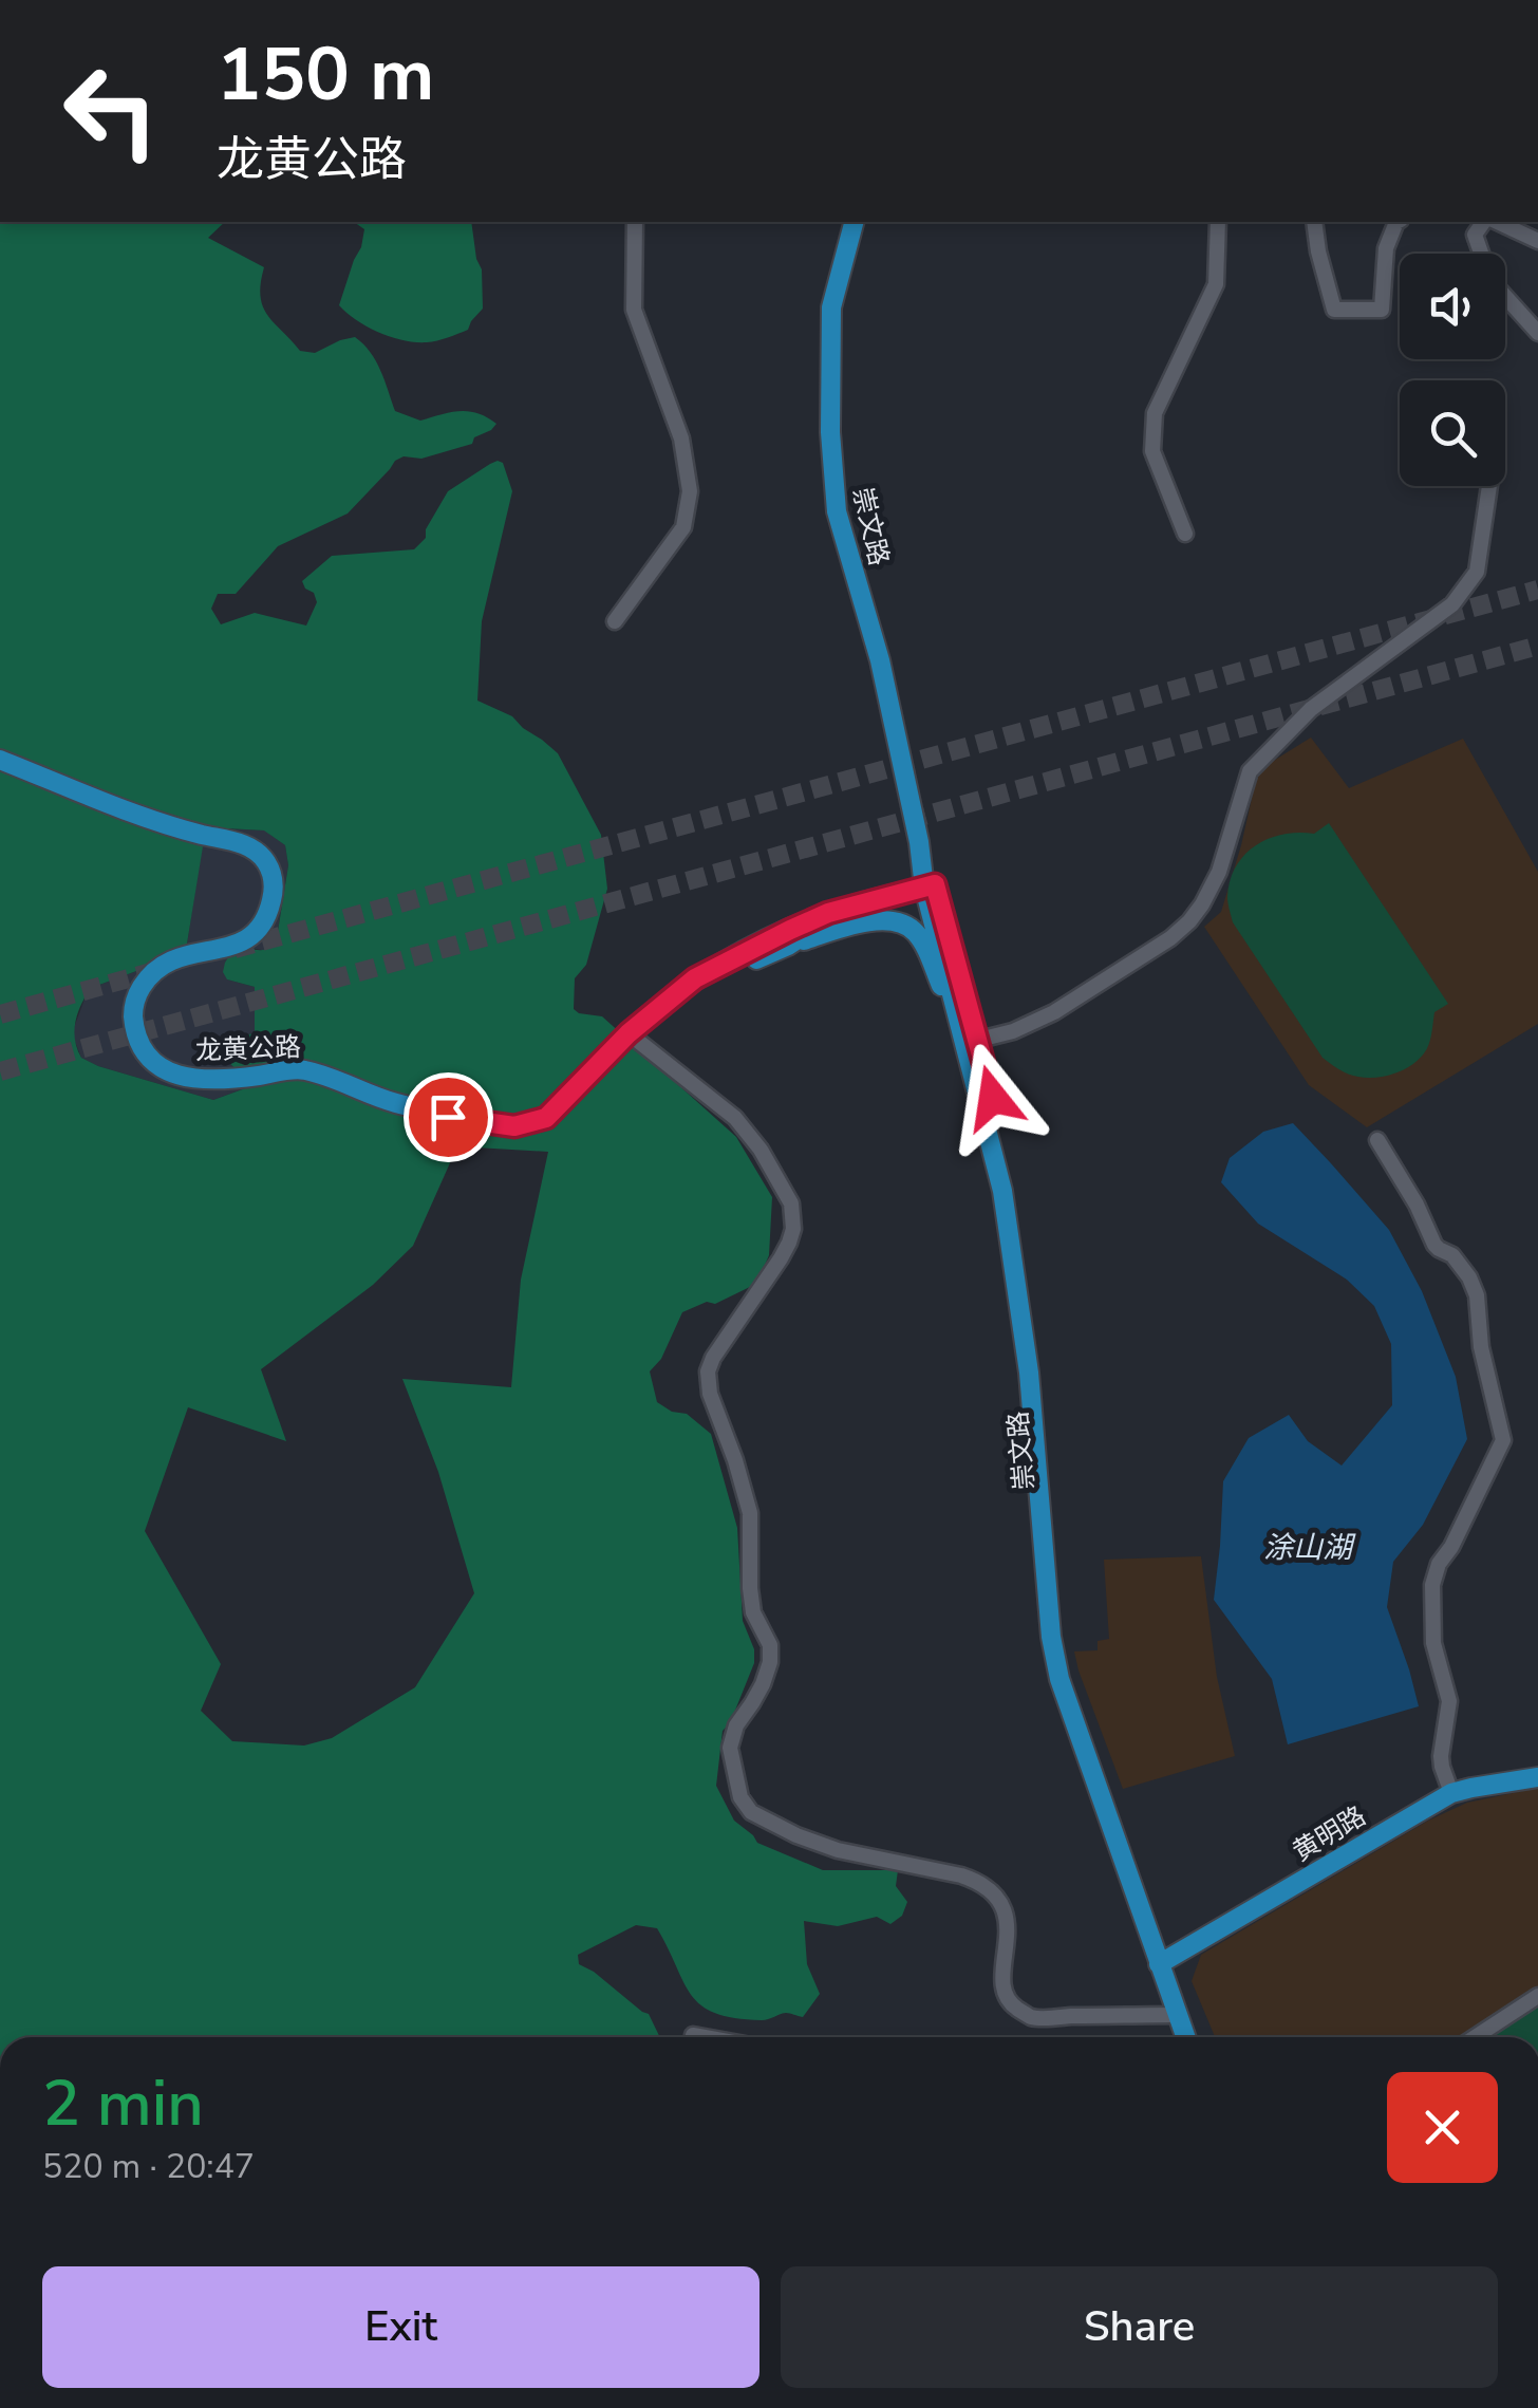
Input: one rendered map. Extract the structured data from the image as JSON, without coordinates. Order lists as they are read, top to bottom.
{
  "streets": {
    "main road": ["崇文路", "龙黄公路", "黄明路"]
  },
  "crossings": [
    ["崇文路", "龙黄公路"],
    ["崇文路", "黄明路"]
  ],
  "water": ["涂山湖"],
  "page": {
    "turn": ["150 m", "龙黄公路"],
    "heading": ["2 min", "520 m · 20:47"],
    "buttons": ["Exit", "Share"]
  }
}
